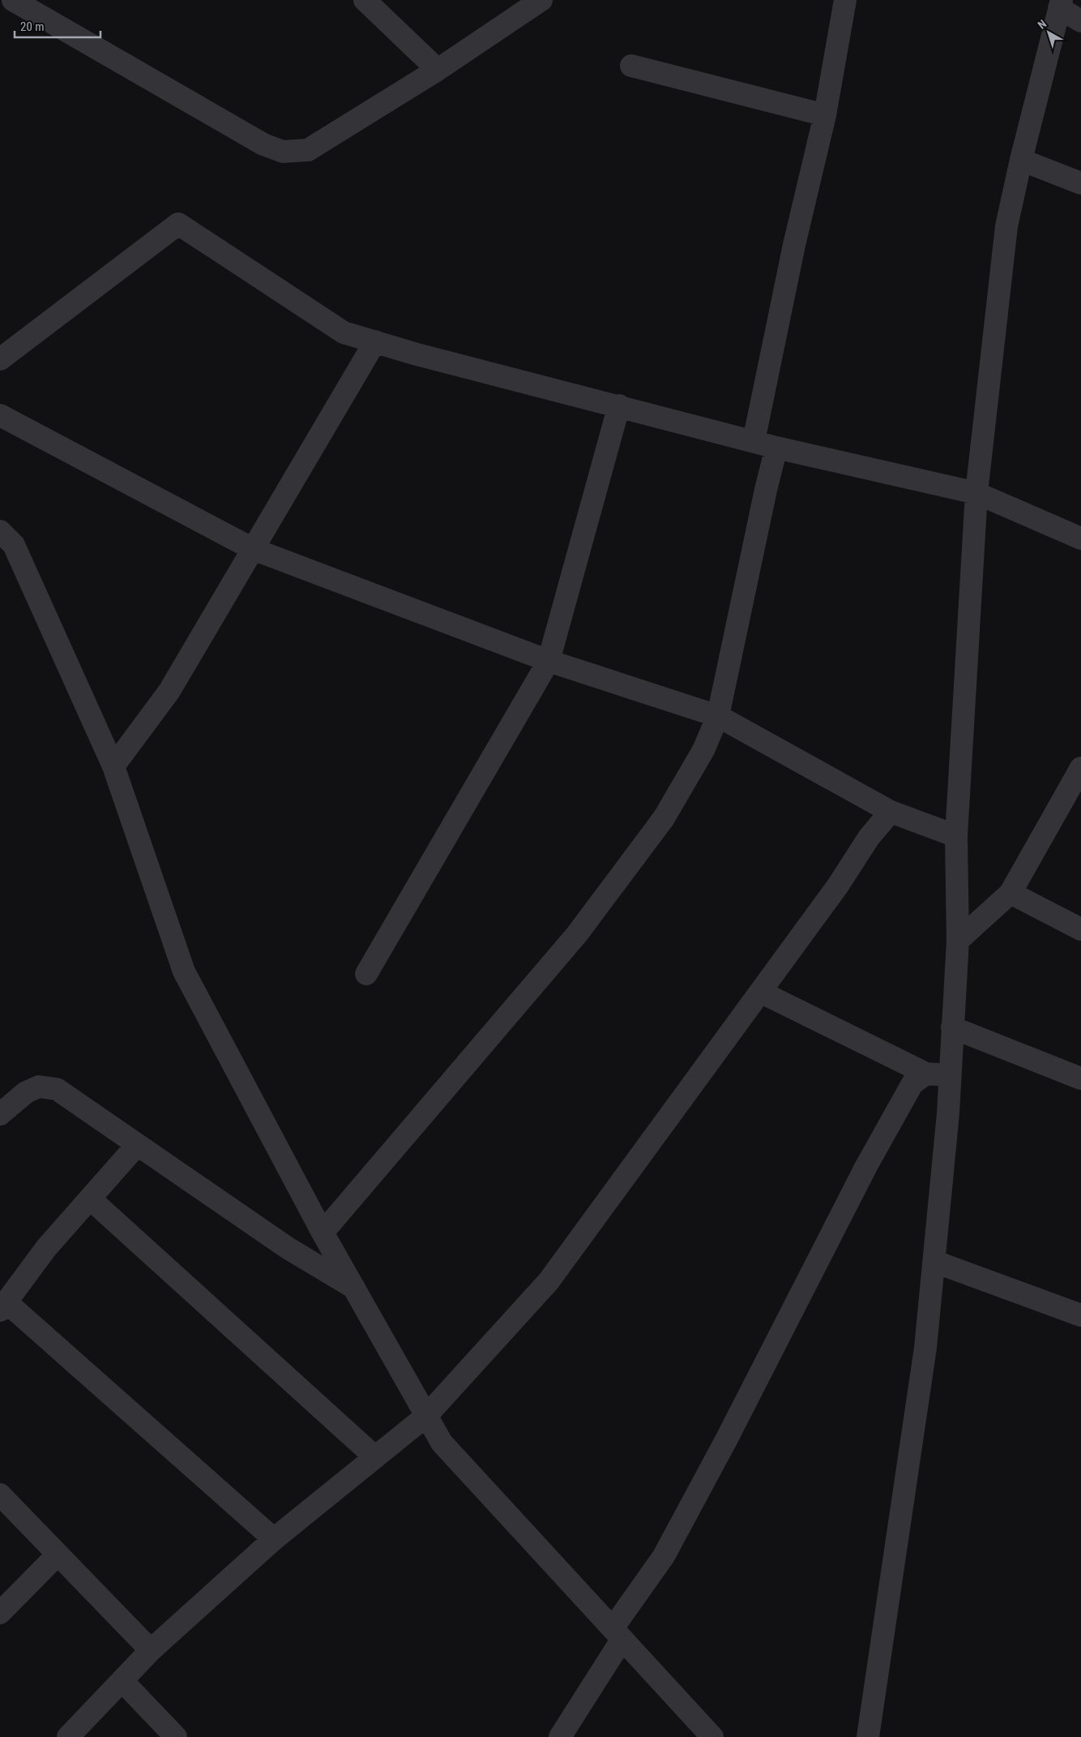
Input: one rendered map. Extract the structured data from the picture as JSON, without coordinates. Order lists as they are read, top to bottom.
{
  "scale_bar": "20 m",
  "north": "top left"
}
